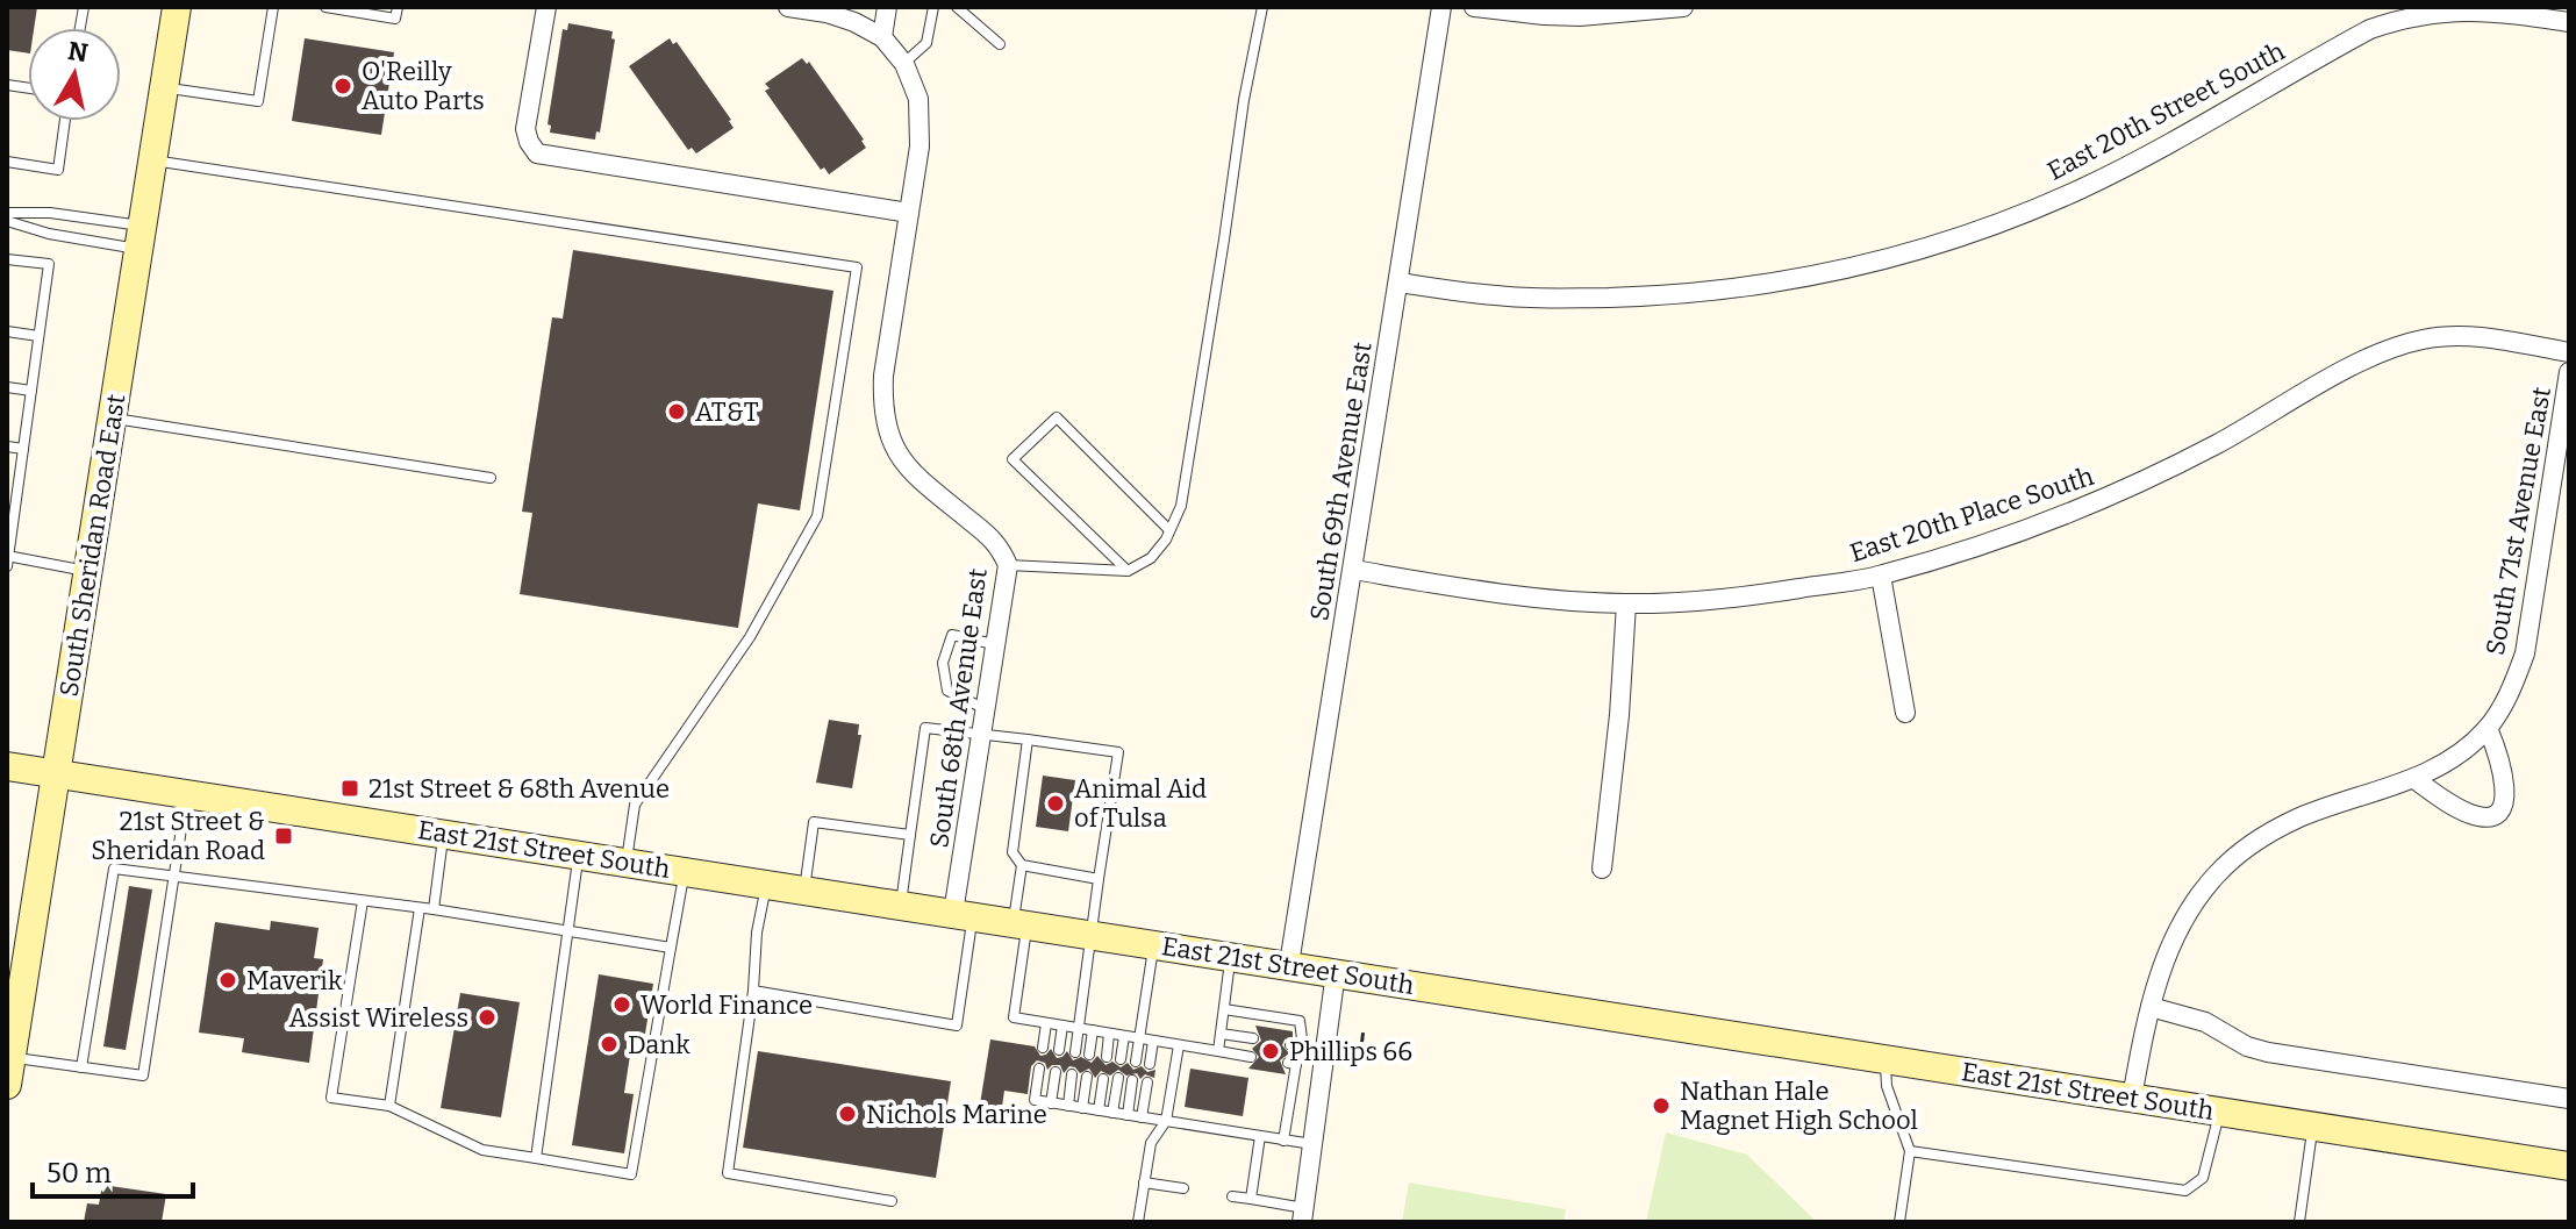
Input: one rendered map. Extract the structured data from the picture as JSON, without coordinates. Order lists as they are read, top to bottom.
{
  "streets": {
    "main road": ["South Sheridan Road East", "East 21st Street South"],
    "street": [
      "East 20th Street South",
      "South 69th Avenue East",
      "East 20th Place South",
      "South 71st Avenue East",
      "South 68th Avenue East"
    ]
  },
  "crossings": [
    ["East 20th Street South", "South 69th Avenue East"],
    ["South 69th Avenue East", "East 20th Place South"],
    ["South 69th Avenue East", "East 21st Street South"],
    ["South 71st Avenue East", "East 21st Street South"],
    ["South Sheridan Road East", "East 21st Street South"],
    ["South 68th Avenue East", "East 21st Street South"]
  ],
  "places": {
    "other": [
      "O'Reilly Auto Parts",
      "AT&T",
      "Animal Aid of Tulsa",
      "Maverik",
      "World Finance",
      "Assist Wireless",
      "Dank",
      "Phillips 66",
      "Nathan Hale Magnet High School",
      "Nichols Marine"
    ],
    "transit": ["21st Street & 68th Avenue", "21st Street & Sheridan Road"]
  },
  "scale_bar": "50 m",
  "north": "top"
}
